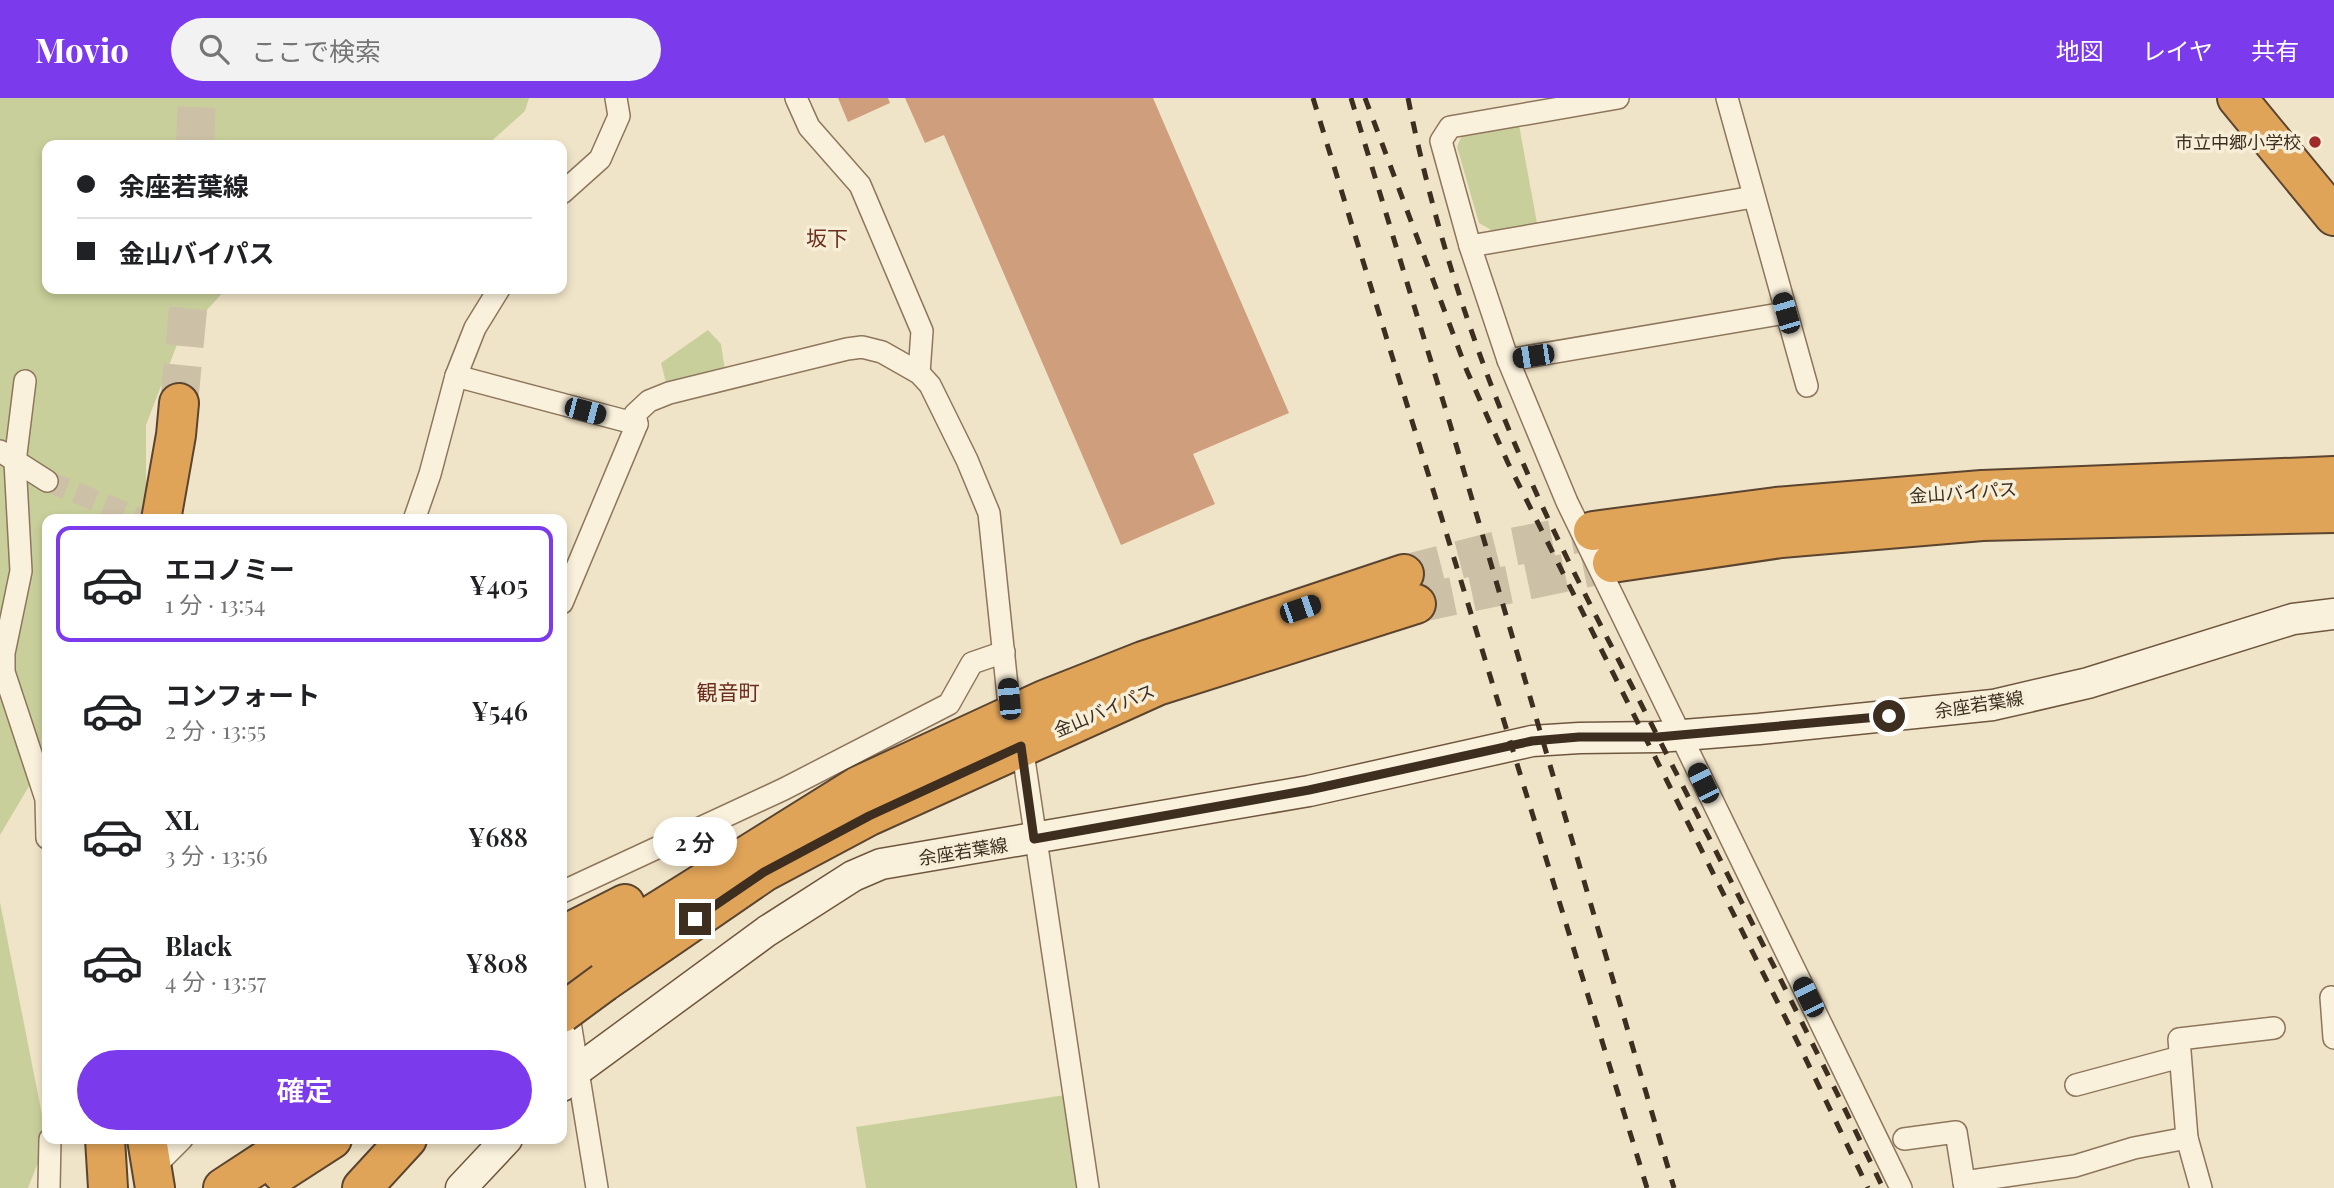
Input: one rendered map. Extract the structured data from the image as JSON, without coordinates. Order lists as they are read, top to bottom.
{
  "streets": {
    "highway": ["金山バイパス"],
    "main road": ["余座若葉線"]
  },
  "districts": ["坂下", "観音町"],
  "places": ["市立中郷小学校"],
  "page": {
    "header": "Movio",
    "search": "ここで検索",
    "nav": ["地図", "レイヤ", "共有"],
    "banner": ["余座若葉線", "金山バイパス"],
    "list": [
      {
        "name": "エコノミー",
        "note": "1 分 · 13:54",
        "value": "¥405"
      },
      {
        "name": "コンフォート",
        "note": "2 分 · 13:55",
        "value": "¥546"
      },
      {
        "name": "XL",
        "note": "3 分 · 13:56",
        "value": "¥688"
      },
      {
        "name": "Black",
        "note": "4 分 · 13:57",
        "value": "¥808"
      }
    ],
    "bubble": "2 分",
    "buttons": "確定"
  }
}
